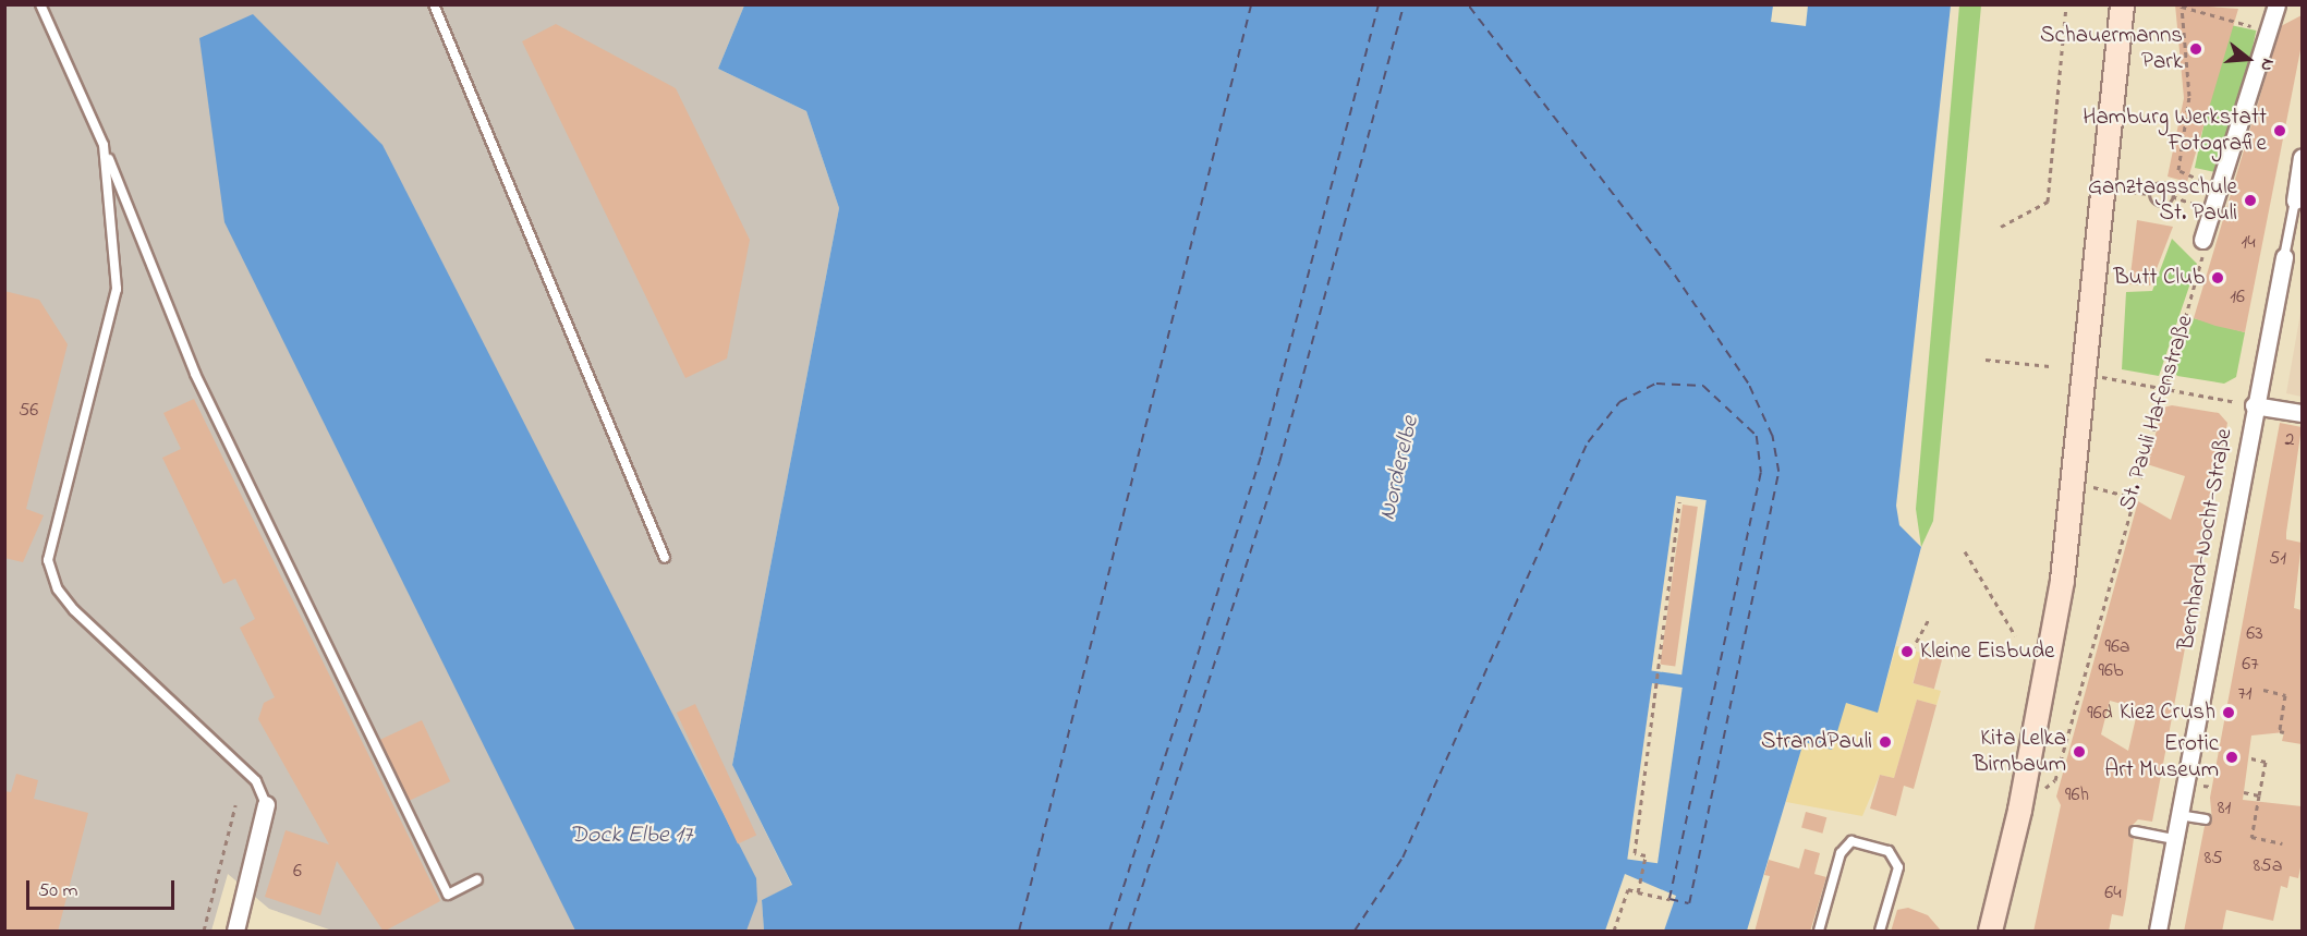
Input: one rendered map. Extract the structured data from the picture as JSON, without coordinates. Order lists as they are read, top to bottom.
{
  "streets": {
    "street": ["Bernhard-Nocht-Straße"],
    "path": ["St. Pauli Hafenstraße"]
  },
  "water": ["Norderelbe", "Dock Elbe 17"],
  "places": [
    "Schauermanns Park",
    "Hamburg Werkstatt Fotografie",
    "Ganztagsschule St. Pauli",
    "Butt Club",
    "Kleine Eisbude",
    "Kiez Crush",
    "StrandPauli",
    "Kita Lelka Birnbaum",
    "Erotic Art Museum"
  ],
  "house_numbers": [
    "14",
    "16",
    "56",
    "2",
    "51",
    "63",
    "96a",
    "67",
    "96b",
    "71",
    "96d",
    "96h",
    "81",
    "85",
    "85a",
    "6",
    "64"
  ],
  "scale_bar": "50 m",
  "north": "right"
}
